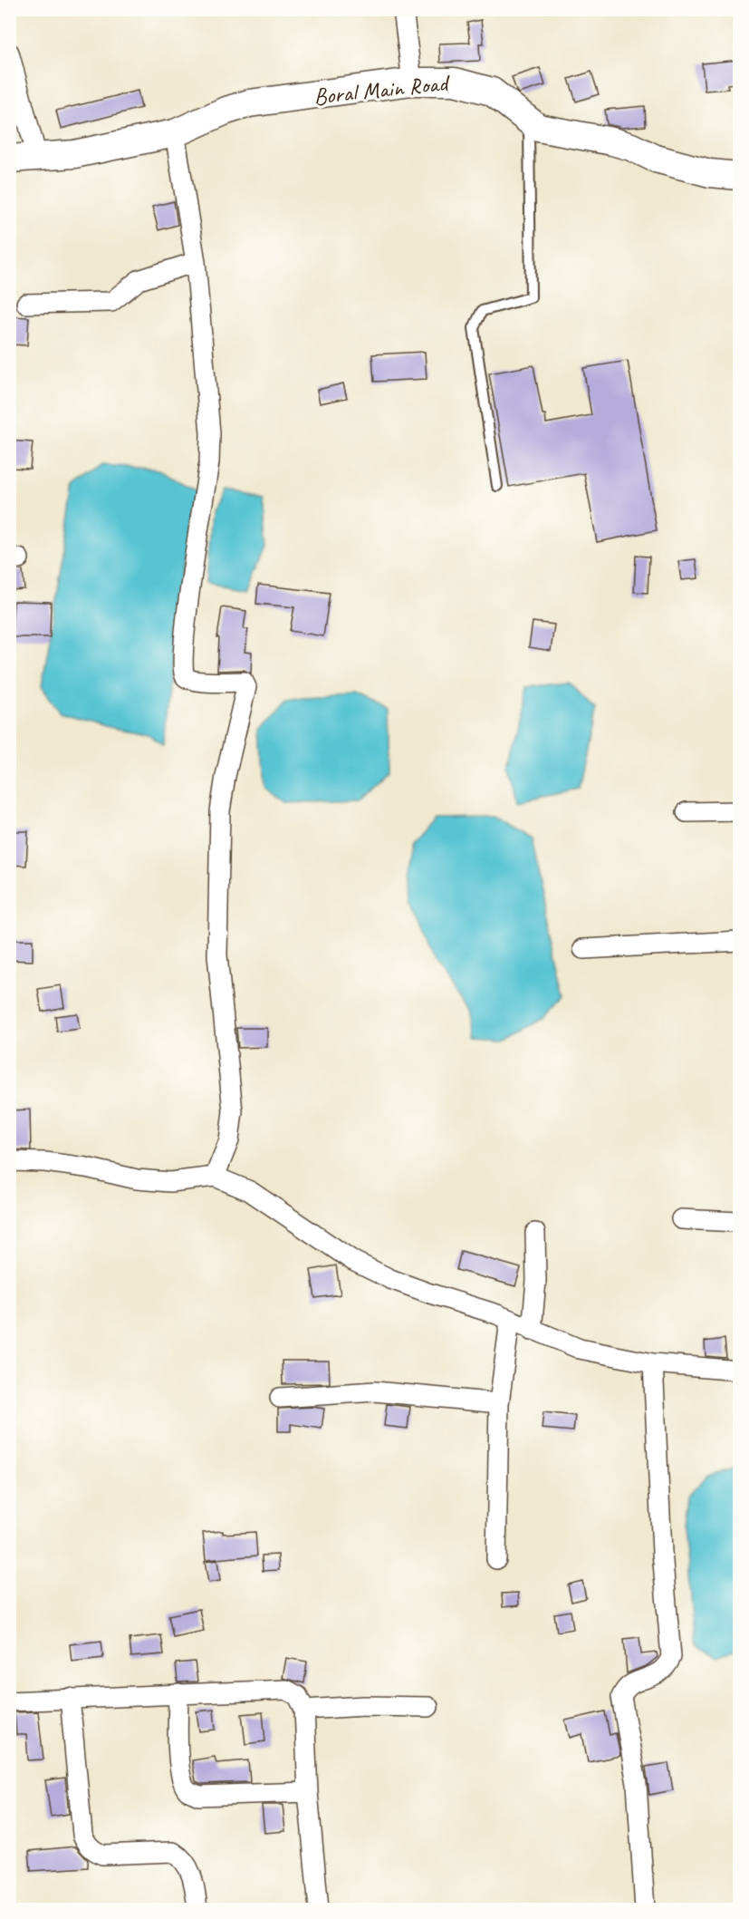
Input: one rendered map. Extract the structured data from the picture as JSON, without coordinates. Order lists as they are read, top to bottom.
{
  "streets": {
    "main road": ["Boral Main Road"]
  }
}
